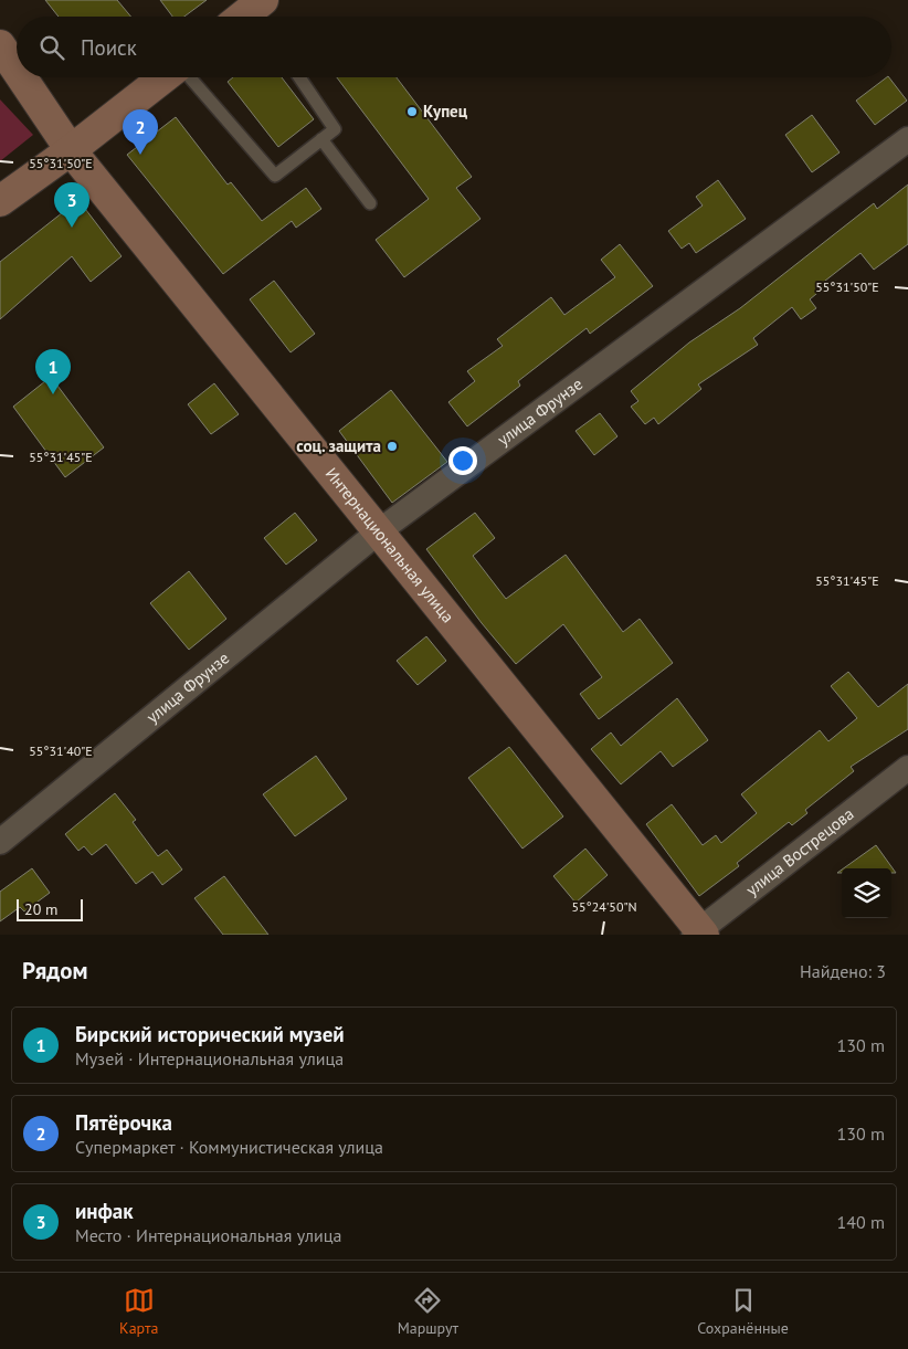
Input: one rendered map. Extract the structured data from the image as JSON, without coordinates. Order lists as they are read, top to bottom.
{
  "streets": {
    "main road": ["Интернациональная улица"],
    "street": ["улица Фрунзе", "улица Вострецова"]
  },
  "crossings": [
    ["улица Фрунзе", "Интернациональная улица"],
    ["Интернациональная улица", "улица Вострецова"]
  ],
  "places": ["Купец", "соц. защита"],
  "scale_bar": "20 m",
  "page": {
    "search": "Поиск",
    "pins": ["2", "3", "1"],
    "scale": "20 m",
    "heading": ["Рядом", "Найдено: 3"],
    "list": [
      {
        "mark": "1",
        "name": "Бирский исторический музей",
        "note": "Музей · Интернациональная улица",
        "value": "130 m"
      },
      {
        "mark": "2",
        "name": "Пятёрочка",
        "note": "Супермаркет · Коммунистическая улица",
        "value": "130 m"
      },
      {
        "mark": "3",
        "name": "инфак",
        "note": "Место · Интернациональная улица",
        "value": "140 m"
      }
    ],
    "nav": ["Карта", "Маршрут", "Сохранённые"]
  },
  "coordinates": [
    "55°31'50\"E",
    "55°31'45\"E",
    "55°31'40\"E",
    "55°24'50\"N"
  ]
}
